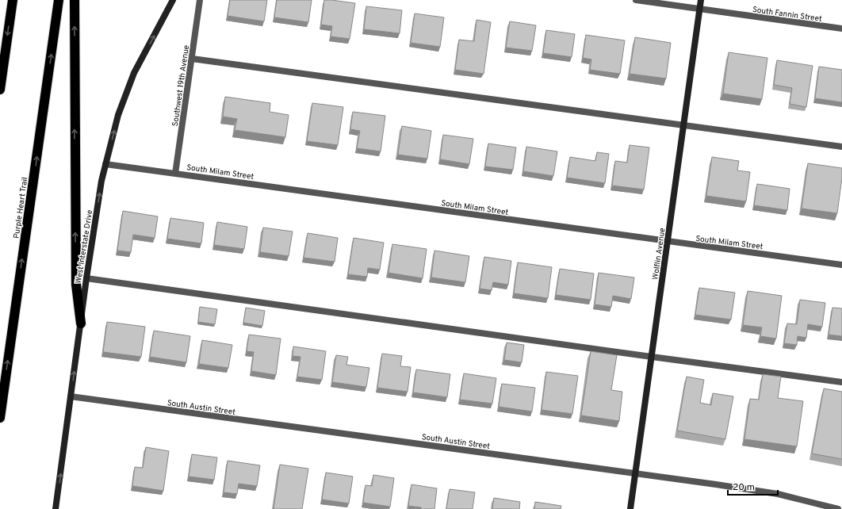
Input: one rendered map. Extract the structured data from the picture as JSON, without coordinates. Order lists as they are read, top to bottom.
{
  "streets": {
    "highway": ["Purple Heart Trail"],
    "main road": ["West Interstate Drive", "Wolflin Avenue"],
    "street": [
      "South Fannin Street",
      "Southwest 19th Avenue",
      "South Milam Street",
      "South Austin Street"
    ]
  },
  "crossings": [
    ["South Fannin Street", "Wolflin Avenue"],
    ["Southwest 19th Avenue", "South Milam Street"],
    ["South Milam Street", "West Interstate Drive"],
    ["South Milam Street", "Wolflin Avenue"],
    ["West Interstate Drive", "South Austin Street"],
    ["Wolflin Avenue", "South Austin Street"]
  ],
  "one_way": ["West Interstate Drive"],
  "scale_bar": "20 m"
}
